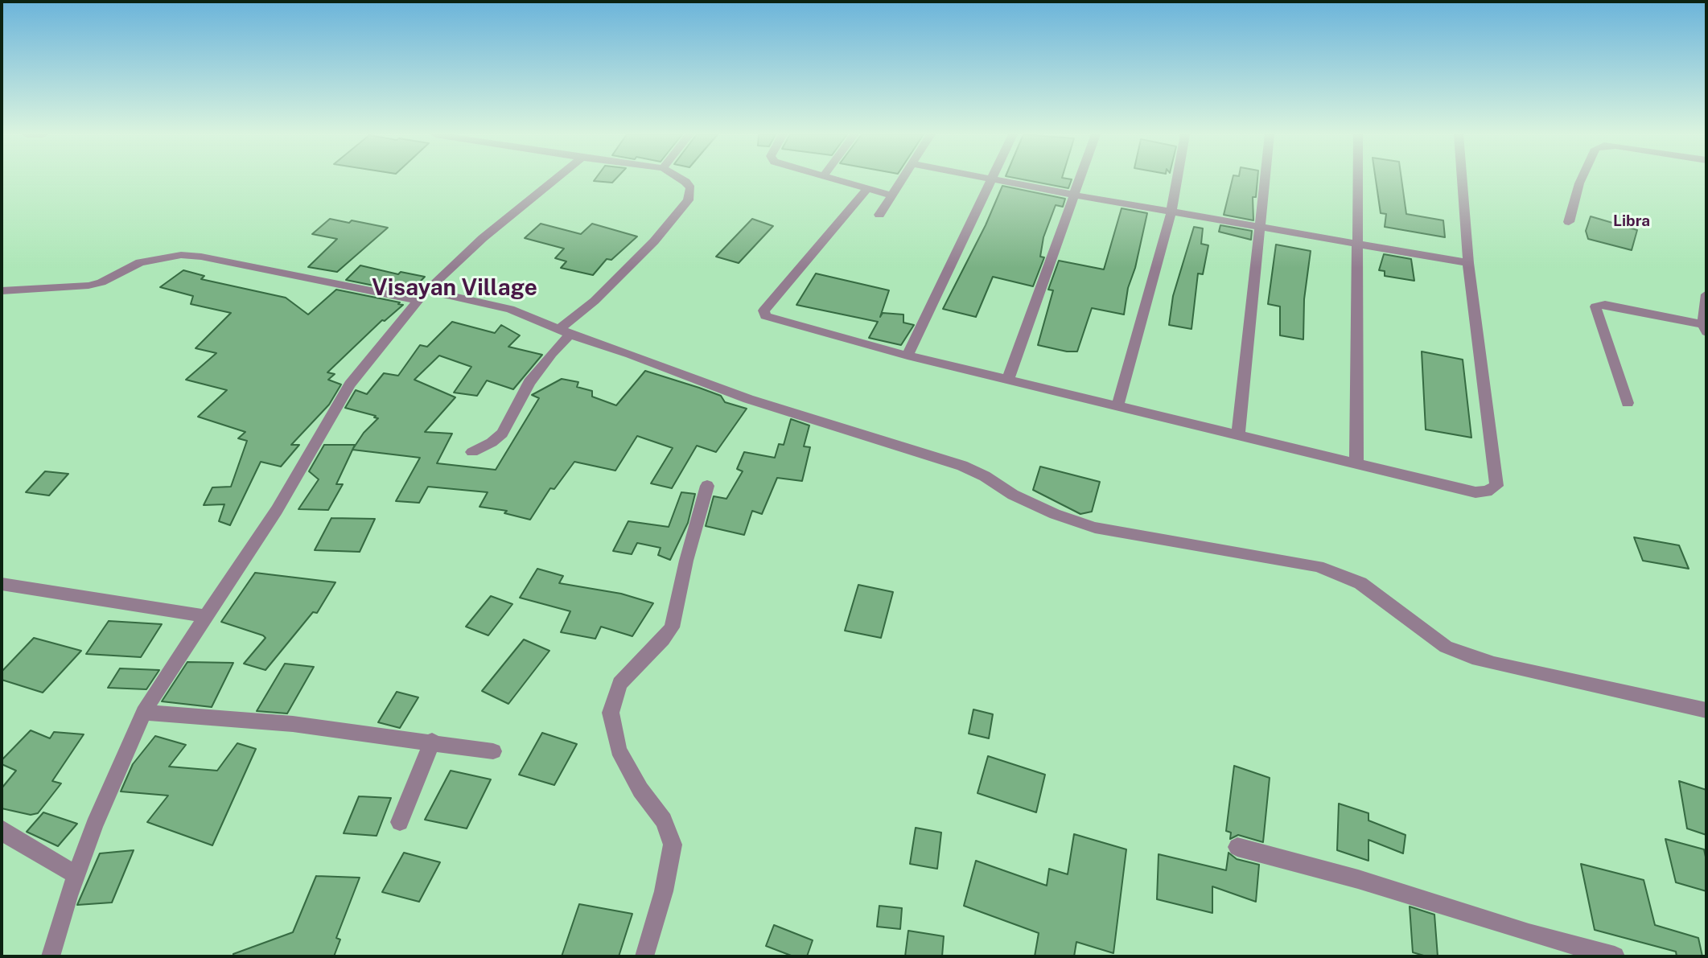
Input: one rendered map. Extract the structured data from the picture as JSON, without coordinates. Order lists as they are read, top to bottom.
{
  "districts": ["Libra", "Visayan Village"]
}
